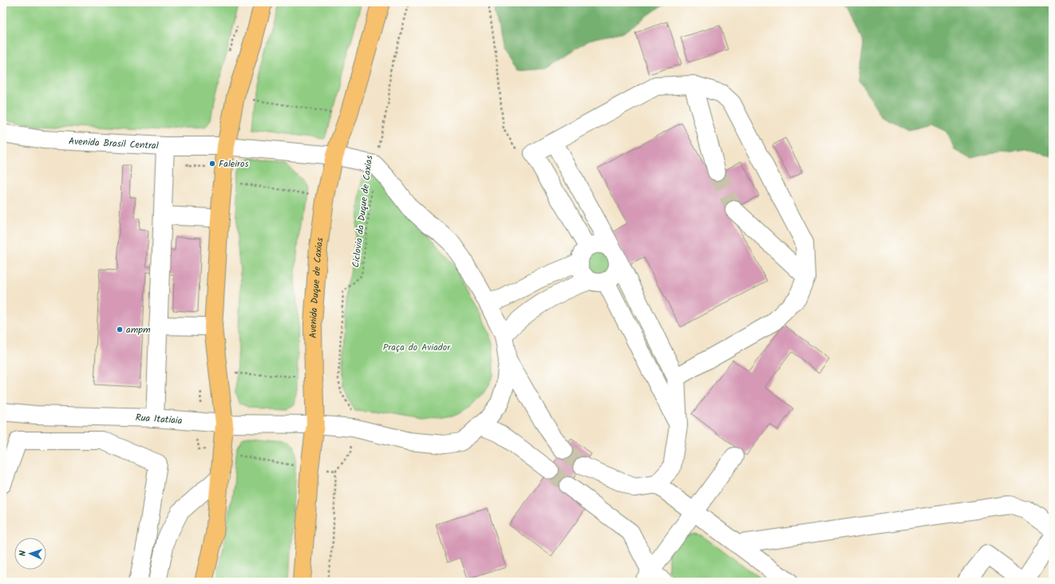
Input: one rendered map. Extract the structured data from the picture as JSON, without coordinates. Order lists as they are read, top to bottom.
{
  "streets": {
    "main road": ["Avenida Duque de Caxias"],
    "street": ["Avenida Brasil Central", "Rua Itatiaia"],
    "path": ["Ciclovia da Duque de Caxias"]
  },
  "crossings": [
    ["Avenida Brasil Central", "Ciclovia da Duque de Caxias"],
    ["Avenida Brasil Central", "Avenida Duque de Caxias"],
    ["Ciclovia da Duque de Caxias", "Rua Itatiaia"],
    ["Avenida Duque de Caxias", "Rua Itatiaia"]
  ],
  "parks": ["Praça do Aviador"],
  "places": ["Faleiros", "ampm"],
  "north": "left"
}
